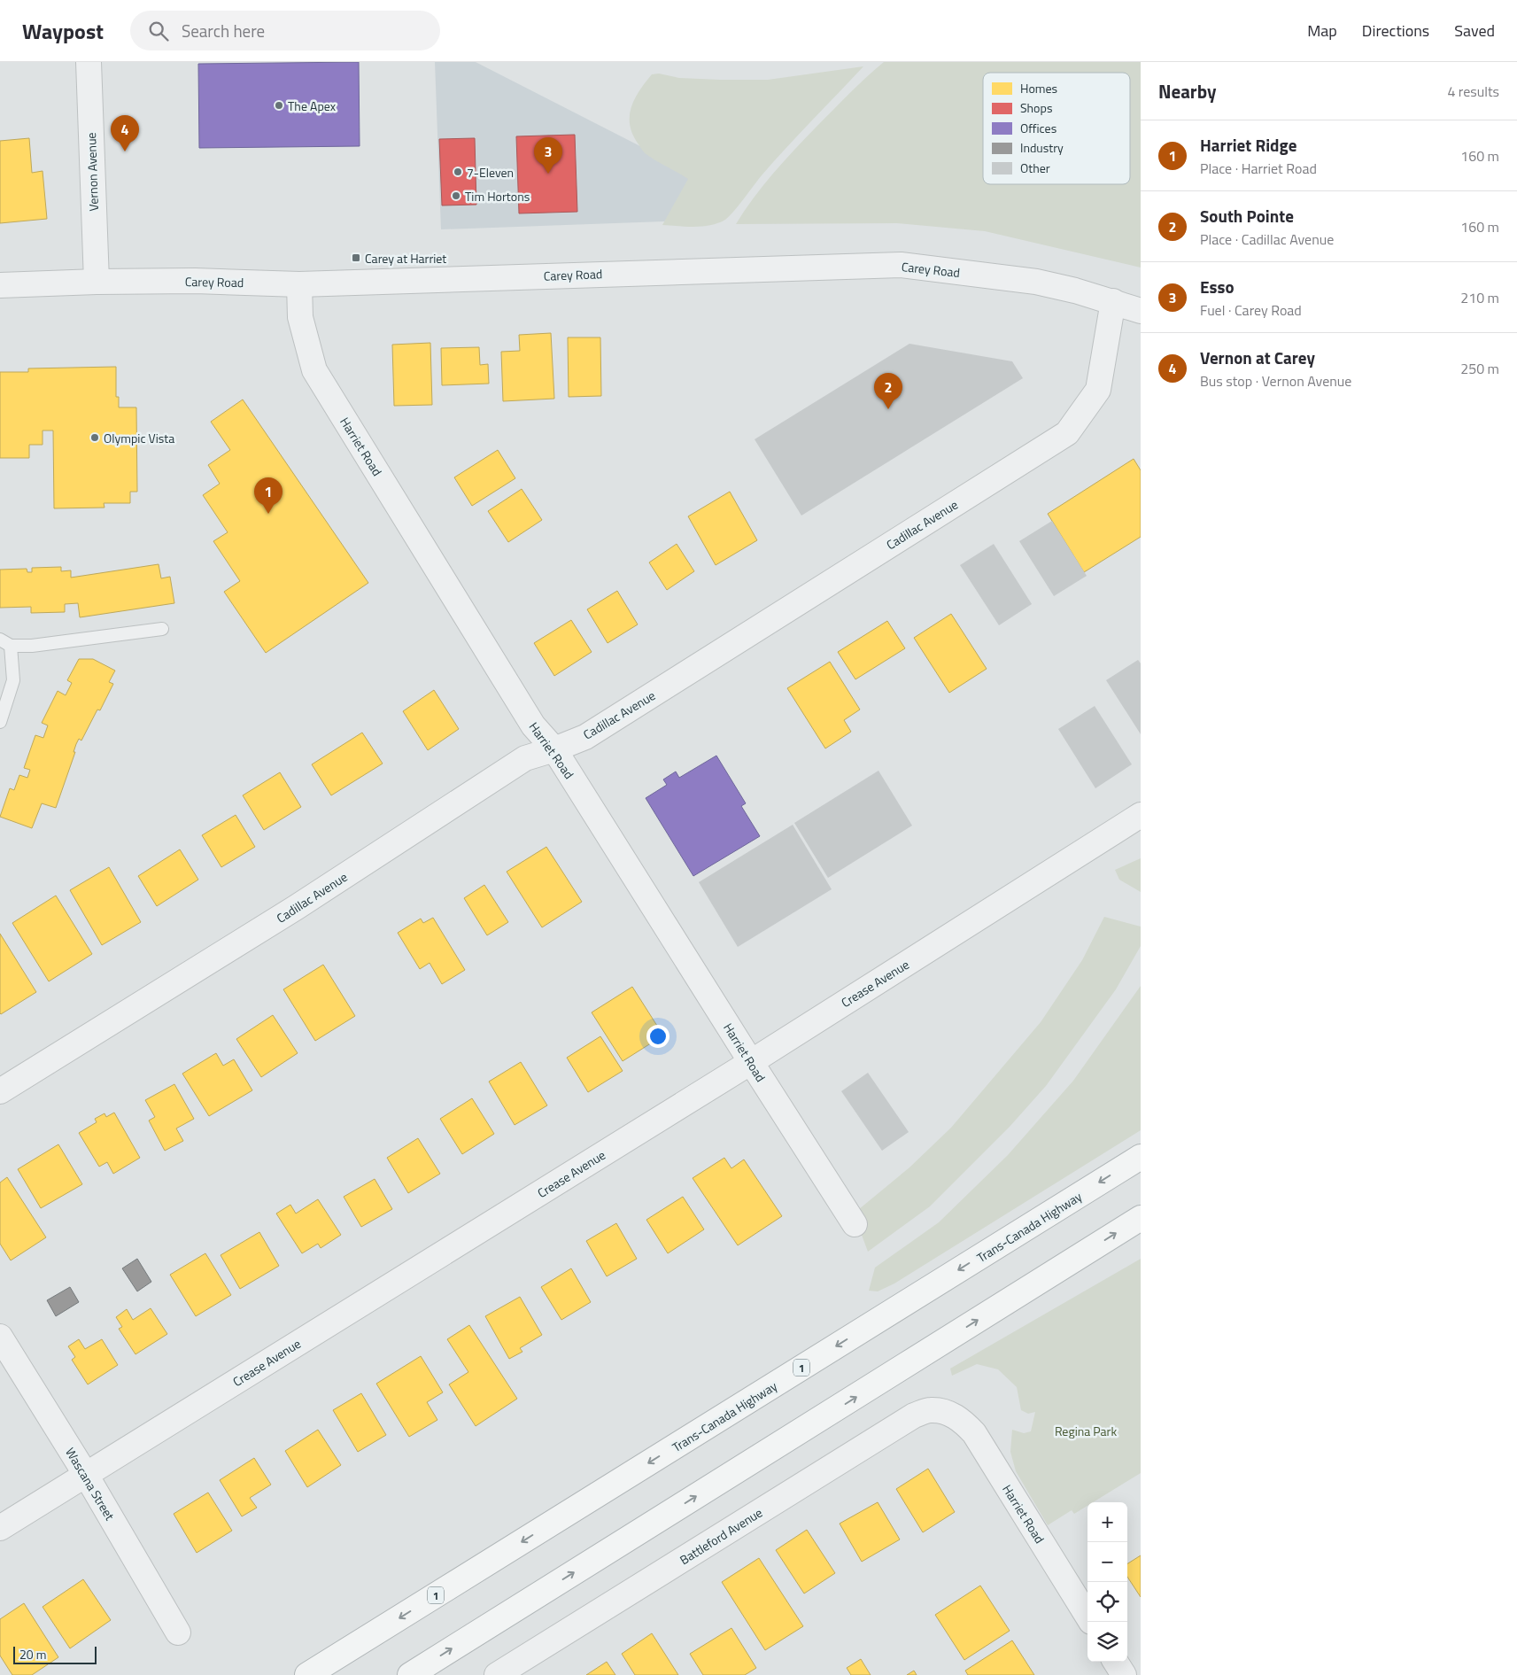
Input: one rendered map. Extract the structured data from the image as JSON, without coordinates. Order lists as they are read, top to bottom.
{
  "streets": {
    "highway": ["Trans-Canada Highway", "1"],
    "street": [
      "Vernon Avenue",
      "Carey Road",
      "Harriet Road",
      "Cadillac Avenue",
      "Crease Avenue",
      "Wascana Street",
      "Battleford Avenue"
    ]
  },
  "crossings": [
    ["Vernon Avenue", "Carey Road"],
    ["Carey Road", "Harriet Road"],
    ["Carey Road", "Cadillac Avenue"],
    ["Harriet Road", "Cadillac Avenue"],
    ["Harriet Road", "Crease Avenue"],
    ["Harriet Road", "Battleford Avenue"],
    ["Crease Avenue", "Wascana Street"]
  ],
  "parks": ["Regina Park"],
  "places": {
    "other": [
      "The Apex",
      "7-Eleven",
      "Tim Hortons",
      "Olympic Vista"
    ],
    "transit": ["Carey at Harriet"]
  },
  "legend": [
    "Homes",
    "Shops",
    "Offices",
    "Industry",
    "Other"
  ],
  "scale_bar": "20 m",
  "page": {
    "header": "Waypost",
    "search": "Search here",
    "nav": ["Map", "Directions", "Saved"],
    "heading": ["Nearby", "4 results"],
    "pins": [
      "4",
      "3",
      "2",
      "1"
    ],
    "list": [
      {
        "mark": "1",
        "name": "Harriet Ridge",
        "note": "Place · Harriet Road",
        "value": "160 m"
      },
      {
        "mark": "2",
        "name": "South Pointe",
        "note": "Place · Cadillac Avenue",
        "value": "160 m"
      },
      {
        "mark": "3",
        "name": "Esso",
        "note": "Fuel · Carey Road",
        "value": "210 m"
      },
      {
        "mark": "4",
        "name": "Vernon at Carey",
        "note": "Bus stop · Vernon Avenue",
        "value": "250 m"
      }
    ],
    "map_buttons": ["+", "−"],
    "scale": "20 m"
  }
}
